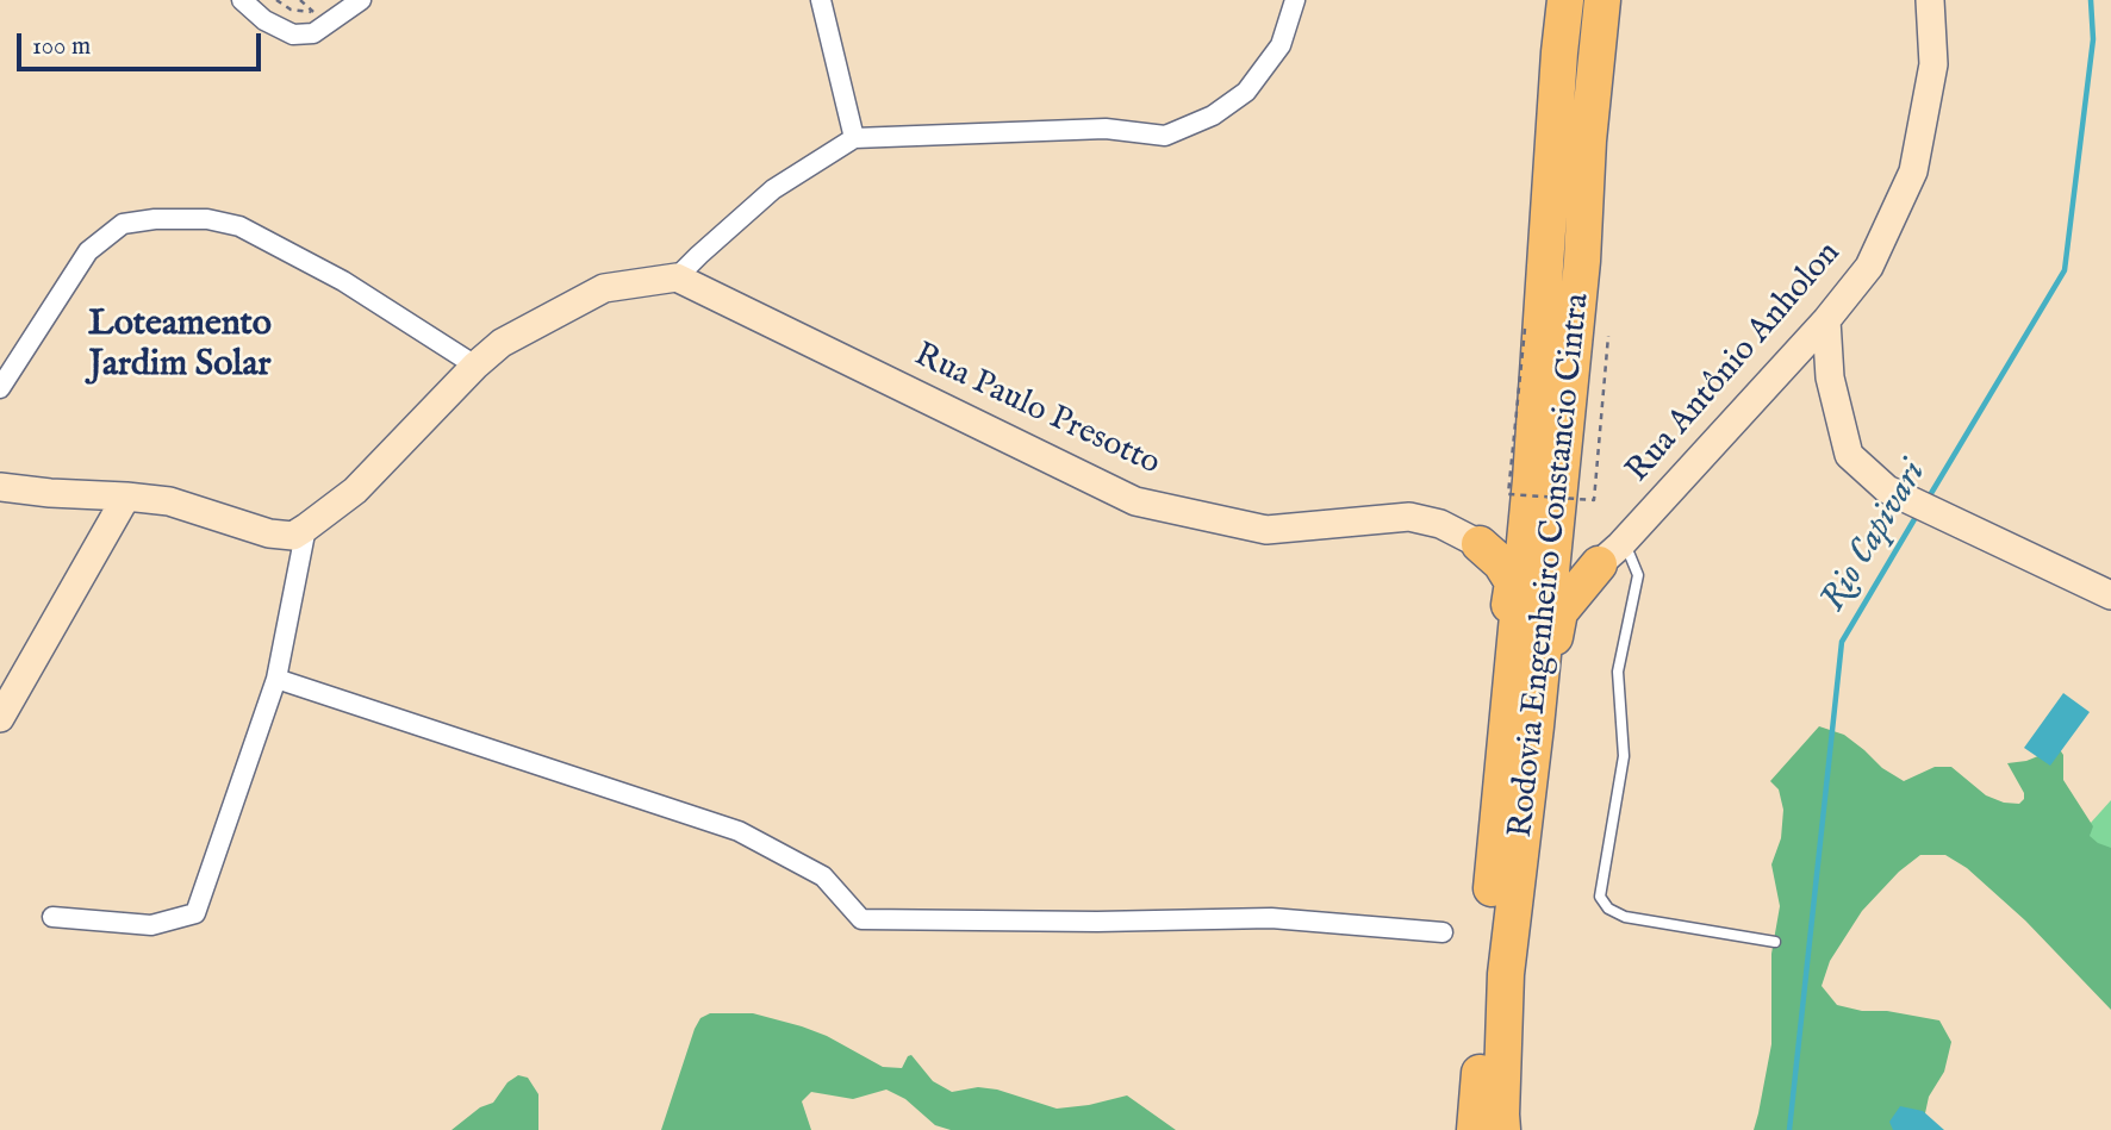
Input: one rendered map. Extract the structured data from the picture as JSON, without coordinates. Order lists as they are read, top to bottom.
{
  "streets": {
    "highway": ["Rodovia Engenheiro Constancio Cintra"],
    "street": ["Rua Antônio Anholon", "Rua Paulo Presotto"]
  },
  "districts": ["Loteamento Jardim Solar"],
  "water": ["Rio Capivari"],
  "scale_bar": "100 m"
}
